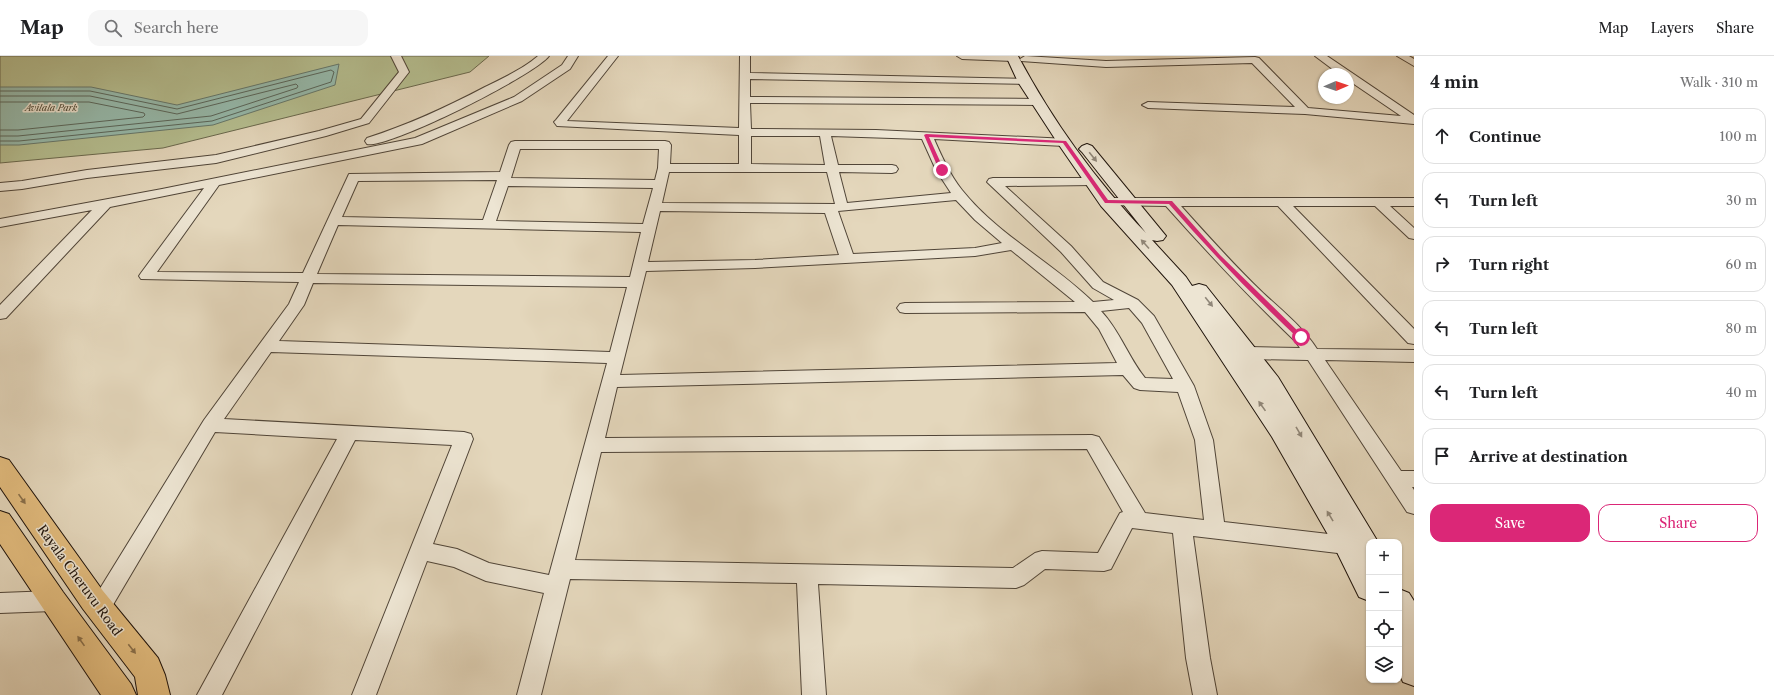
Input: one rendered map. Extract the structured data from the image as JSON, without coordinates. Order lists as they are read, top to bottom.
{
  "streets": {
    "main road": ["Rayala Cheruvu Road"]
  },
  "parks": ["Avilala Park"],
  "north": "right",
  "page": {
    "header": "Map",
    "search": "Search here",
    "nav": ["Map", "Layers", "Share"],
    "heading": ["4 min", "Walk · 310 m"],
    "list": [
      ["Continue", "100 m"],
      ["Turn left", "30 m"],
      ["Turn right", "60 m"],
      ["Turn left", "80 m"],
      ["Turn left", "40 m"],
      "Arrive at destination"
    ],
    "buttons": ["Save", "Share"],
    "map_buttons": ["+", "−"]
  }
}
